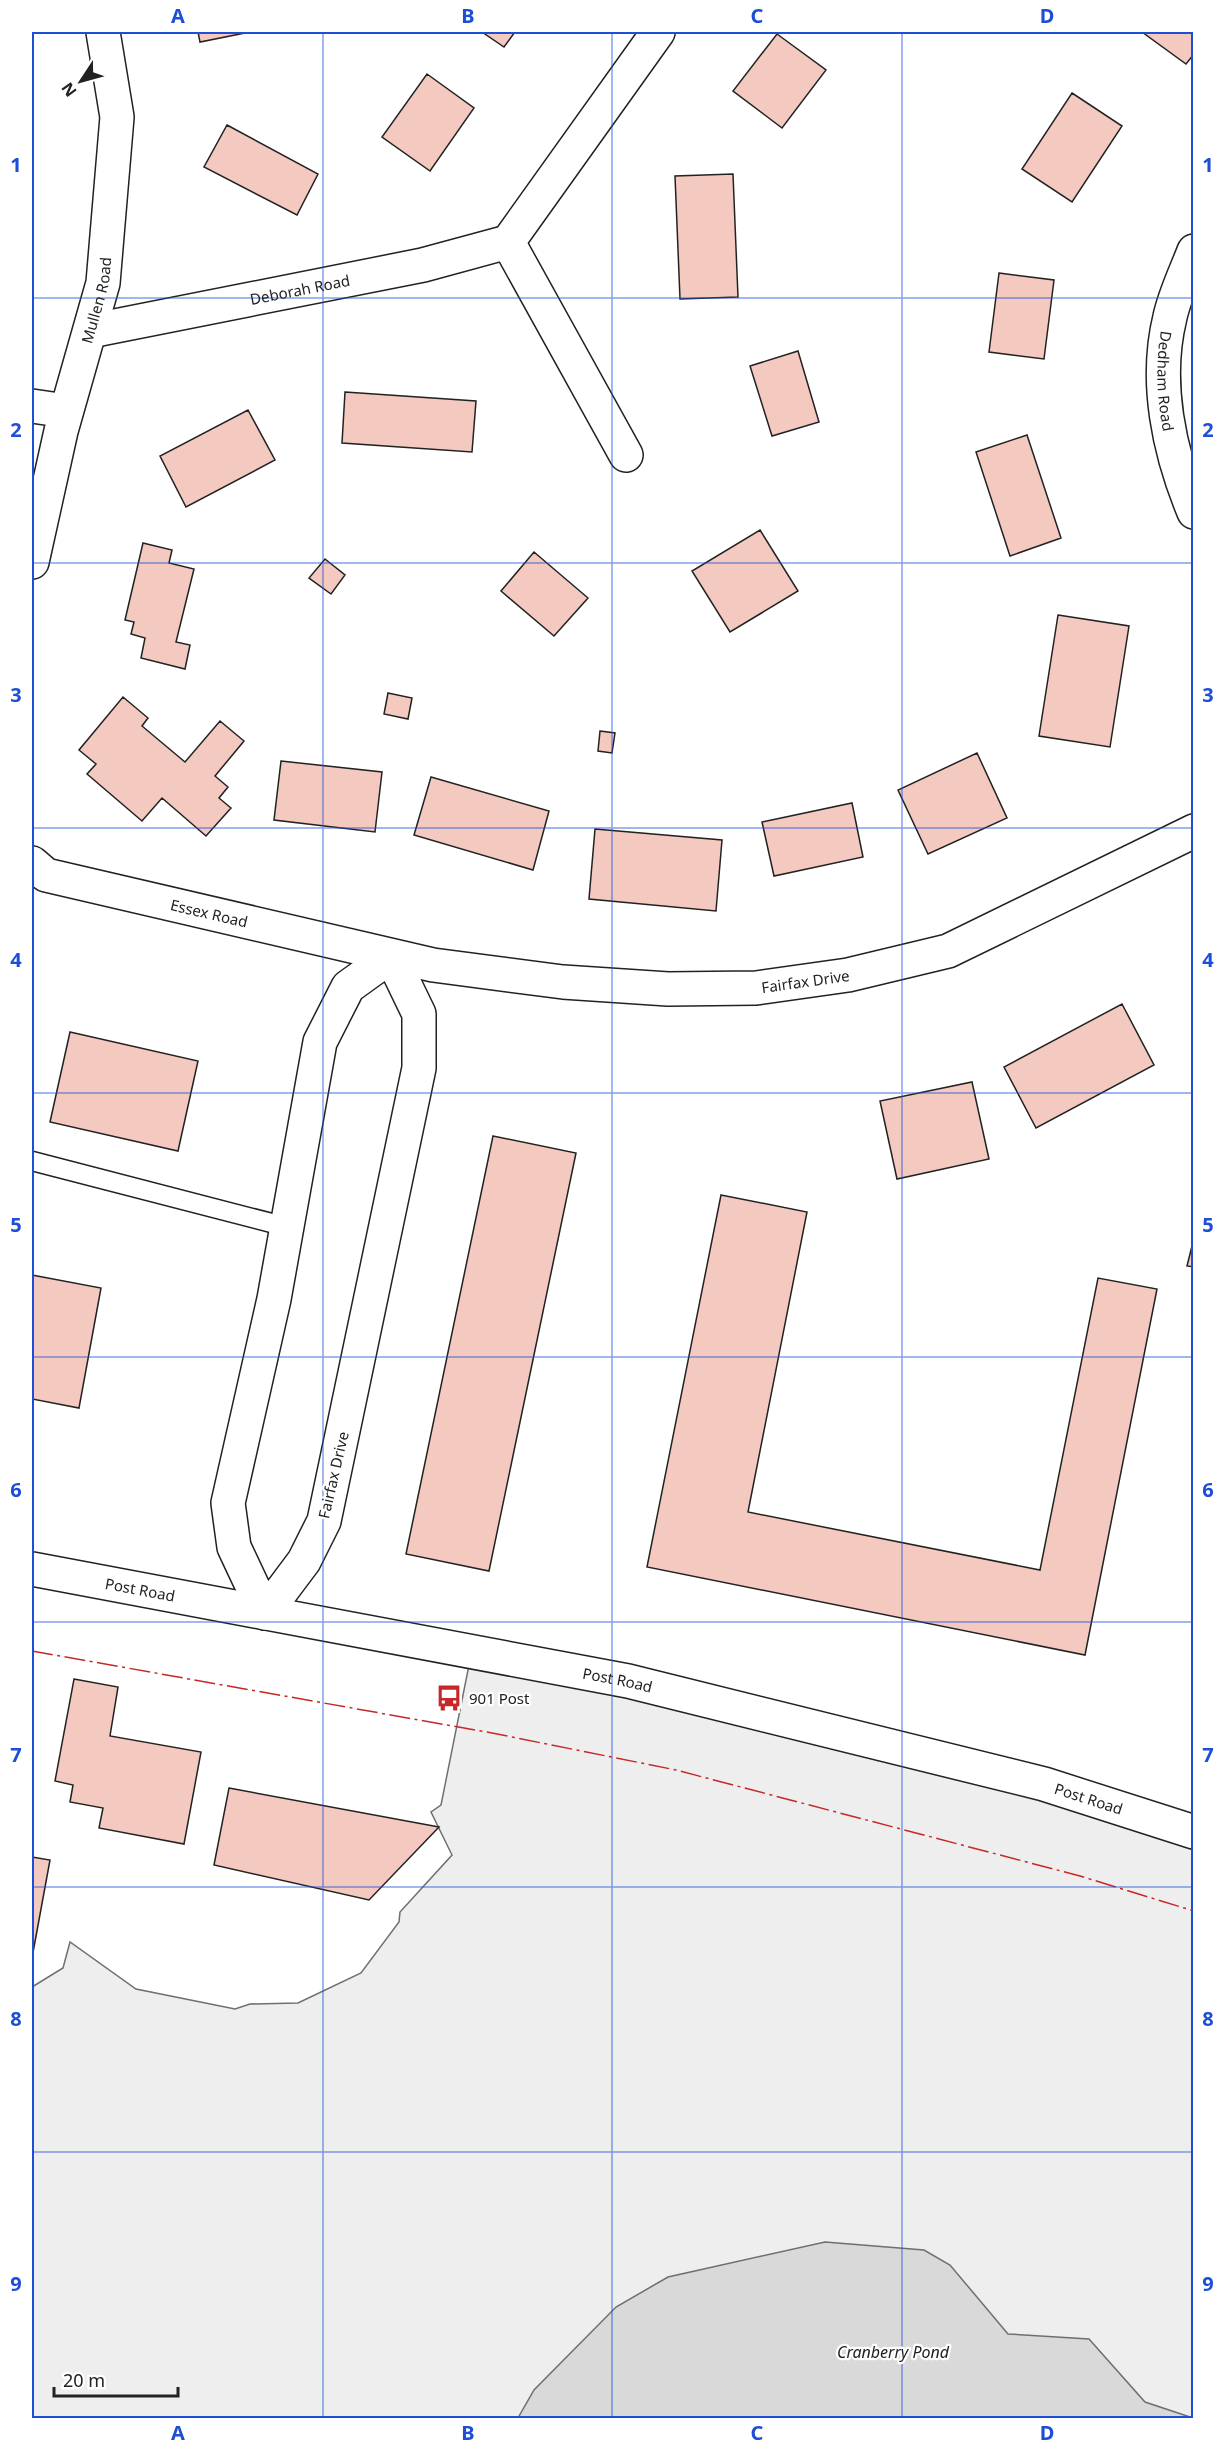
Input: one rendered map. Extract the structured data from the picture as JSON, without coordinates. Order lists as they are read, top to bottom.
{
  "streets": {
    "street": [
      "Deborah Road",
      "Mullen Road",
      "Dedham Road",
      "Essex Road",
      "Fairfax Drive",
      "Post Road"
    ]
  },
  "crossings": [
    ["Deborah Road", "Mullen Road"],
    ["Essex Road", "Fairfax Drive"],
    ["Fairfax Drive", "Post Road"]
  ],
  "water": ["Cranberry Pond"],
  "places": {
    "bus stop": ["901 Post"]
  },
  "scale_bar": "20 m",
  "north": "bottom left",
  "grid": {
    "columns": [
      "A",
      "B",
      "C",
      "D"
    ],
    "rows": [
      "1",
      "2",
      "3",
      "4",
      "5",
      "6",
      "7",
      "8",
      "9"
    ]
  }
}
